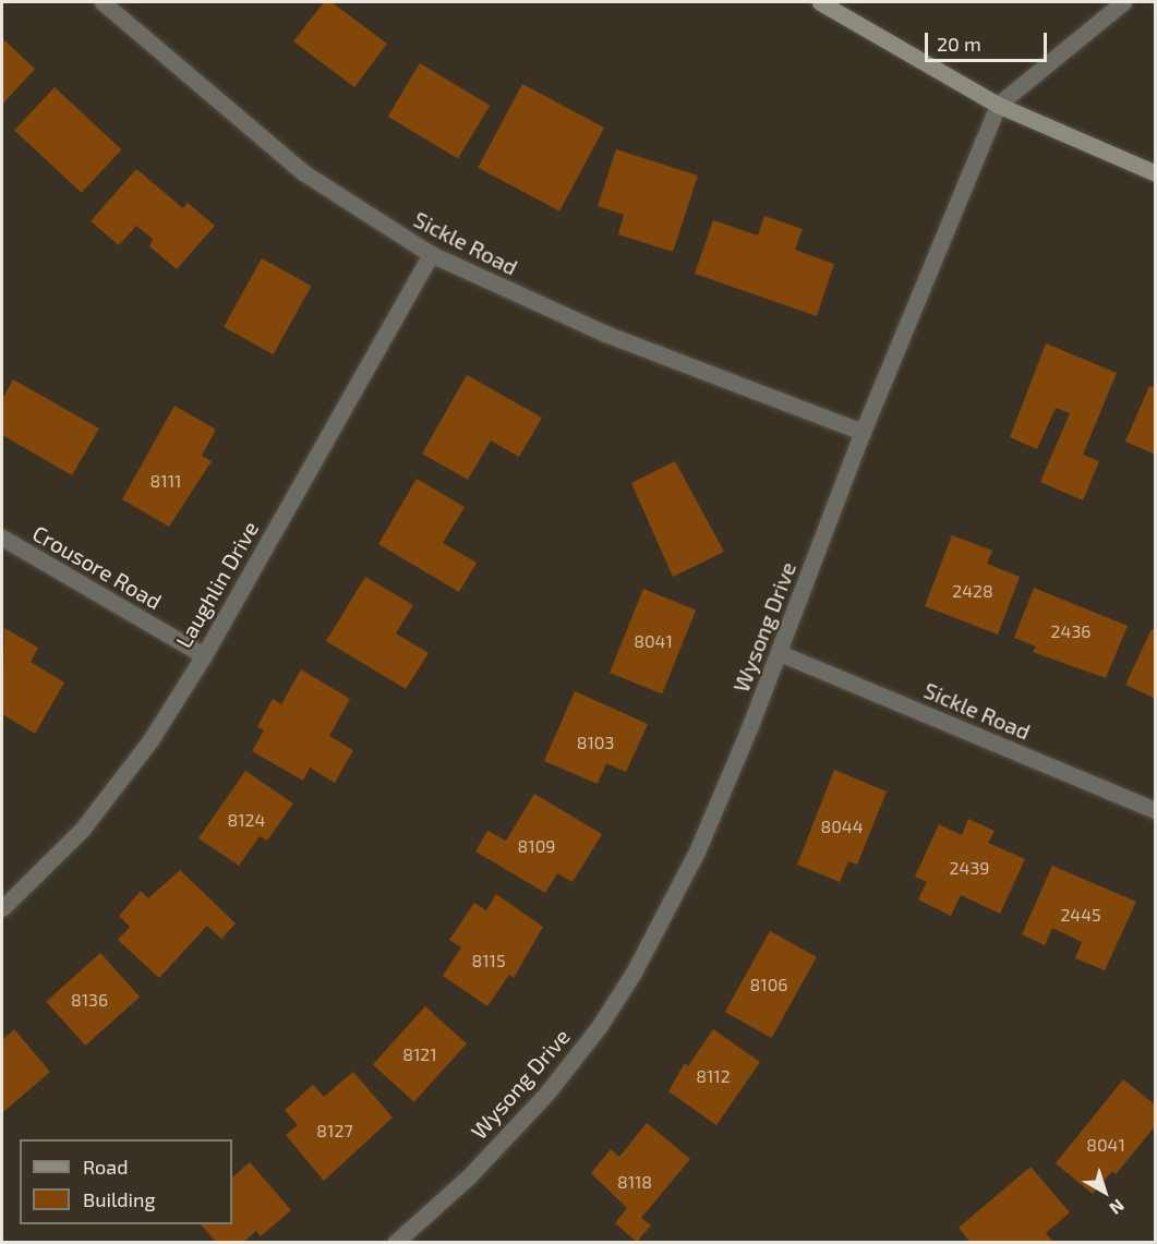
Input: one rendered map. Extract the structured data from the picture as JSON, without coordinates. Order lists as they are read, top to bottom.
{
  "streets": {
    "street": [
      "Sickle Road",
      "Crousore Road",
      "Laughlin Drive",
      "Wysong Drive"
    ]
  },
  "crossings": [
    ["Sickle Road", "Laughlin Drive"],
    ["Sickle Road", "Wysong Drive"],
    ["Crousore Road", "Laughlin Drive"]
  ],
  "house_numbers": [
    "8111",
    "2428",
    "2436",
    "8041",
    "8103",
    "8124",
    "8044",
    "8109",
    "2439",
    "2445",
    "8115",
    "8106",
    "8136",
    "8121",
    "8112",
    "8127",
    "8041",
    "8118"
  ],
  "legend": ["Road", "Building"],
  "scale_bar": "20 m",
  "north": "bottom right"
}
